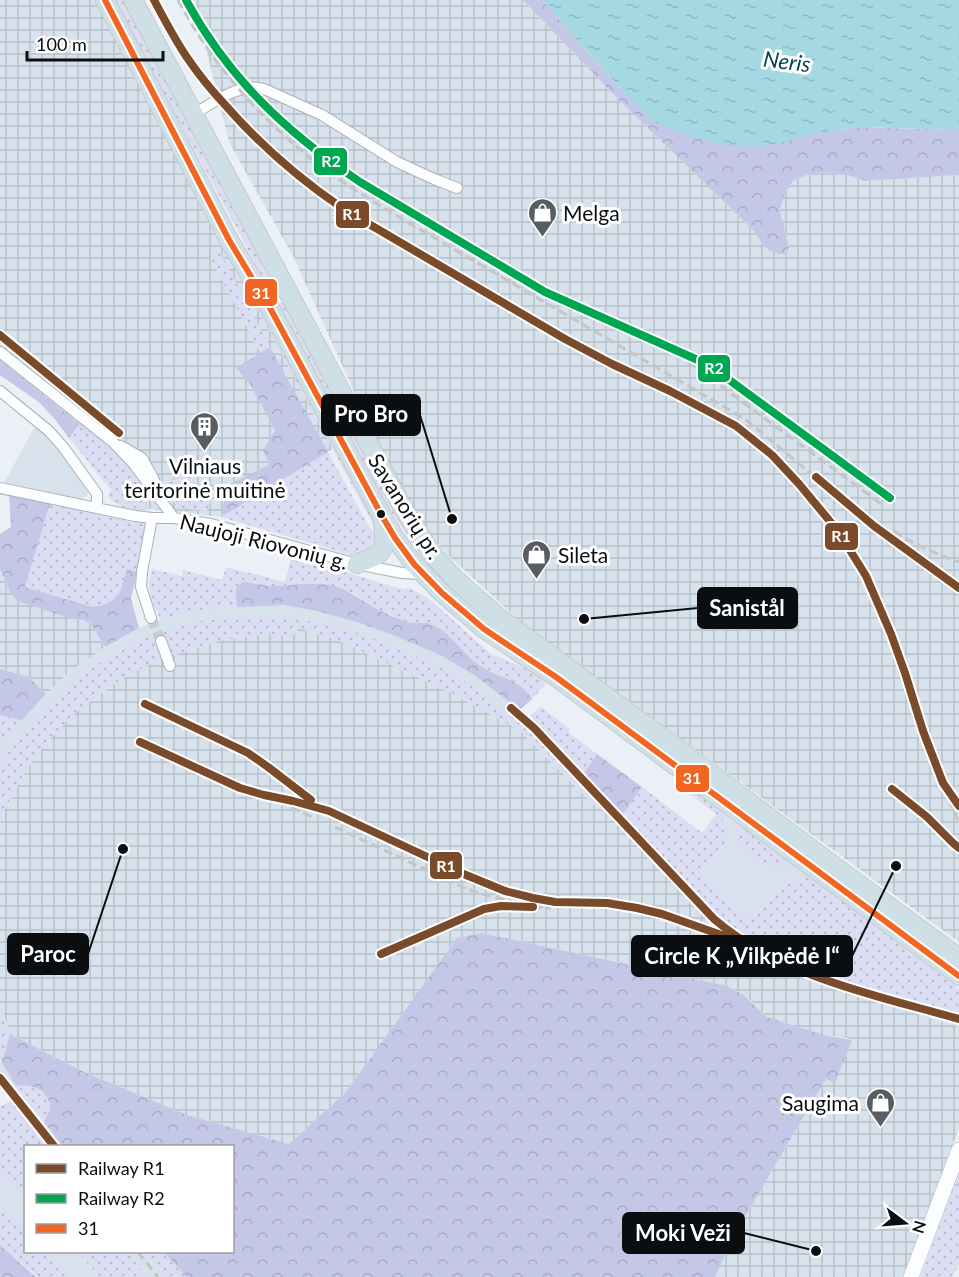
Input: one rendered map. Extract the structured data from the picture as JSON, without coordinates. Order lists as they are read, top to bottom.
{
  "streets": {
    "highway": ["Savanorių pr."],
    "street": ["Naujoji Riovonių g."]
  },
  "crossings": [
    ["Savanorių pr.", "Naujoji Riovonių g."]
  ],
  "water": ["Neris"],
  "places": {
    "shop": ["Melga", "Sileta", "Saugima"],
    "building": ["Vilniaus teritorinė muitinė"],
    "other": [
      "Pro Bro",
      "Sanistål",
      "Paroc",
      "Circle K „Vilkpėdė I“",
      "Moki Veži"
    ]
  },
  "lines": ["rail line R1", "rail line R2", "transit line 31"],
  "legend": ["Railway R1", "Railway R2", "31"],
  "scale_bar": "100 m",
  "north": "right"
}
